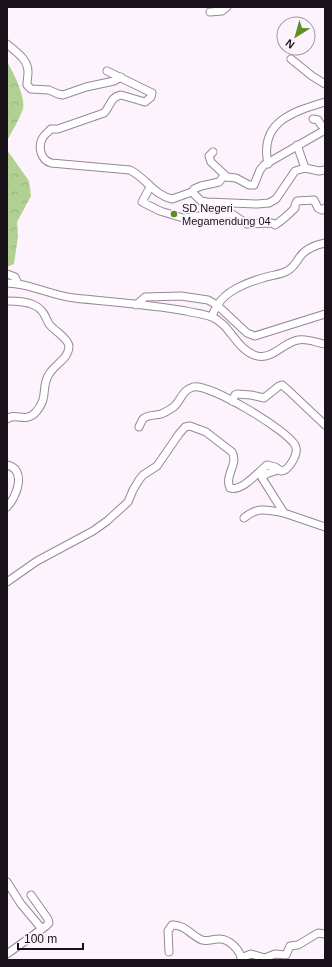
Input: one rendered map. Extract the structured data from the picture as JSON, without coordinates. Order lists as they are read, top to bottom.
{
  "places": ["SD Negeri Megamendung 04"],
  "scale_bar": "100 m",
  "north": "bottom left"
}
